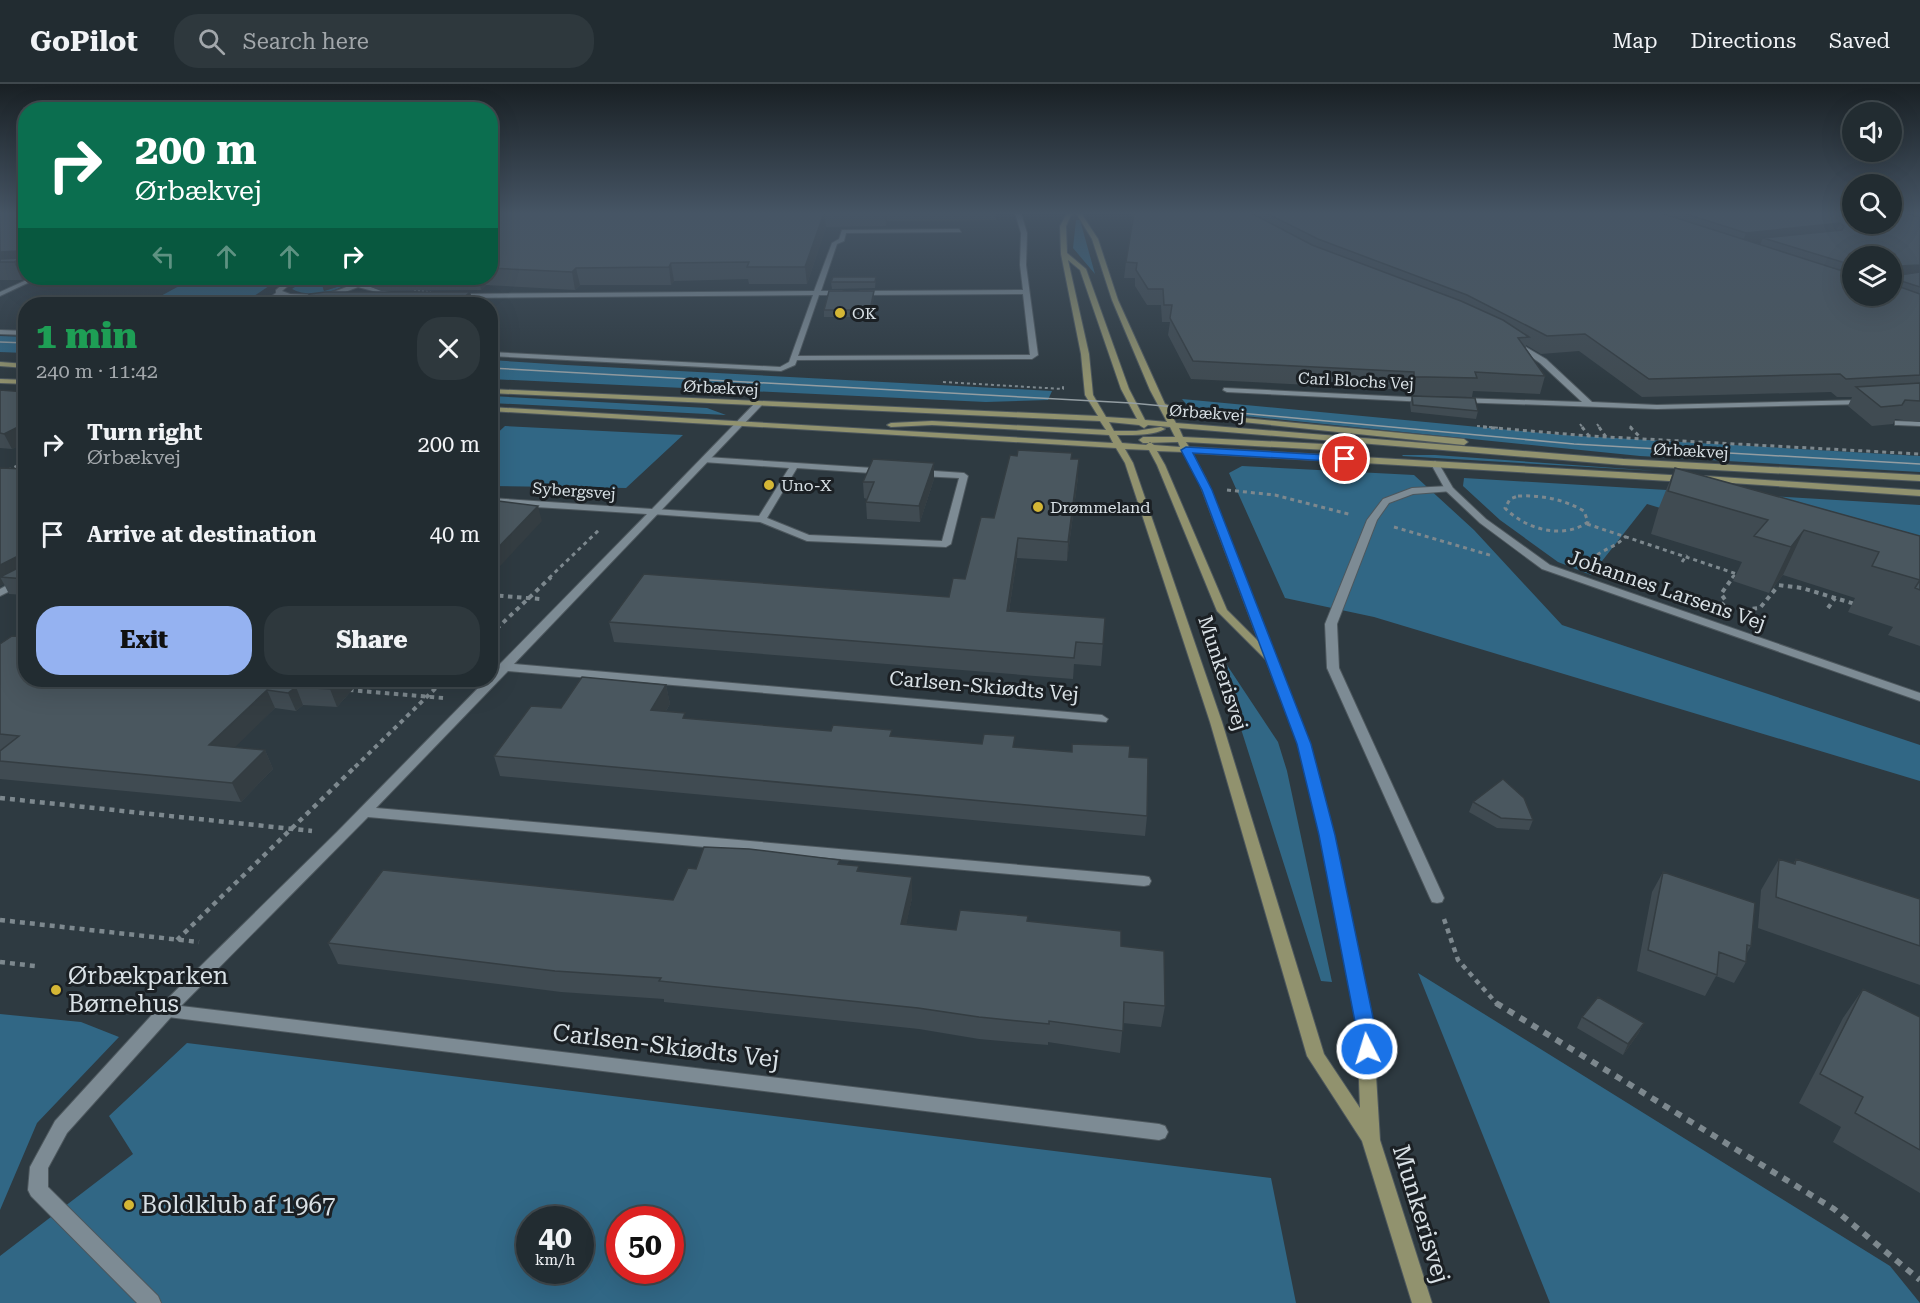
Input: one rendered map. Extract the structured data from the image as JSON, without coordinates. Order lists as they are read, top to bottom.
{
  "streets": {
    "main road": ["Ørbækvej", "Munkerisvej"],
    "street": [
      "Carl Blochs Vej",
      "Sybergsvej",
      "Johannes Larsens Vej",
      "Carlsen-Skiødts Vej"
    ]
  },
  "crossings": [
    ["Ørbækvej", "Johannes Larsens Vej"],
    ["Ørbækvej", "Munkerisvej"]
  ],
  "places": [
    "OK",
    "Uno-X",
    "Drømmeland",
    "Ørbækparken Børnehus",
    "Boldklub af 1967"
  ],
  "page": {
    "header": "GoPilot",
    "search": "Search here",
    "nav": ["Map", "Directions", "Saved"],
    "turn": ["200 m", "Ørbækvej"],
    "heading": ["1 min", "240 m · 11:42"],
    "list": [
      {
        "name": "Turn right",
        "note": "Ørbækvej",
        "value": "200 m"
      },
      {
        "name": "Arrive at destination",
        "value": "40 m"
      }
    ],
    "buttons": ["Exit", "Share"],
    "speed": "40 km/h",
    "limit": "50"
  }
}
